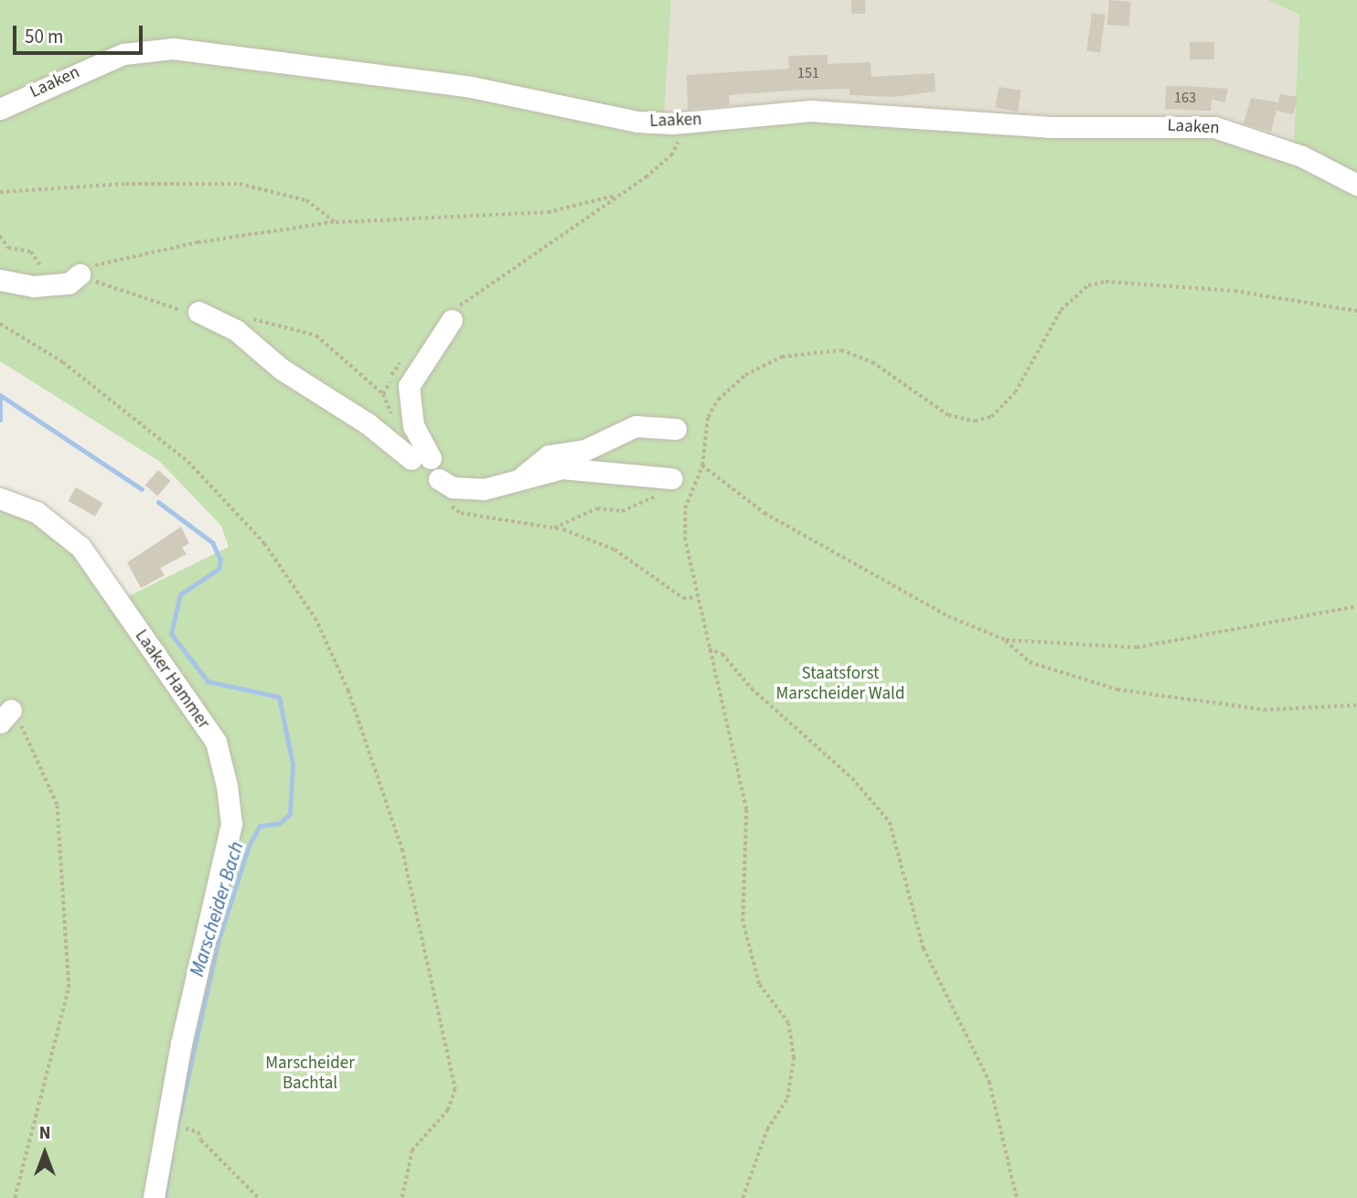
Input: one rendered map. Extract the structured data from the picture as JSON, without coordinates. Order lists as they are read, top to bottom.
{
  "streets": {
    "street": ["Laaken", "Laaker Hammer"]
  },
  "water": ["Marscheider Bach"],
  "parks": ["Staatsforst Marscheider Wald", "Marscheider Bachtal"],
  "house_numbers": ["151", "163"],
  "scale_bar": "50 m",
  "north": "top"
}
